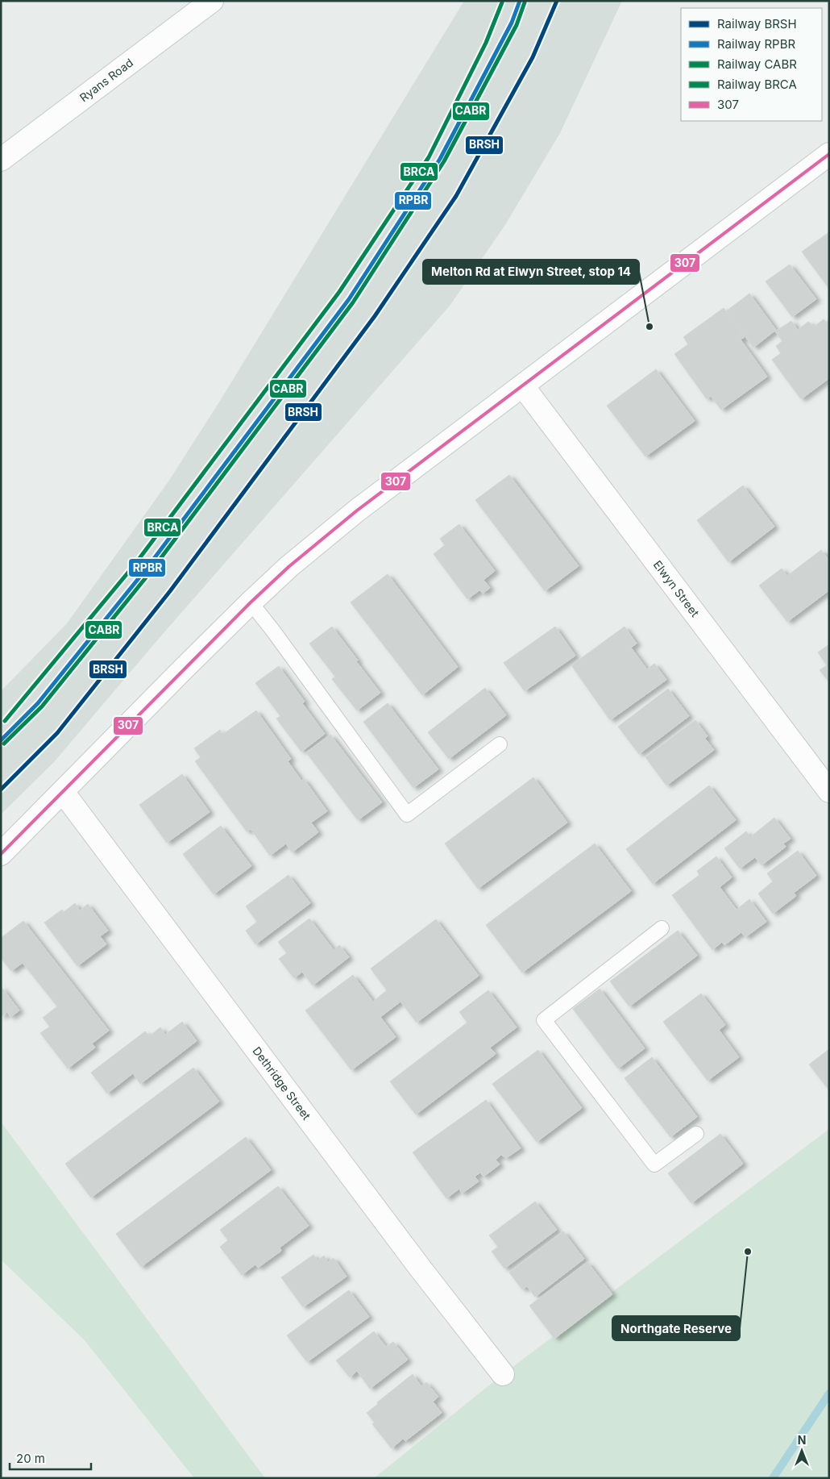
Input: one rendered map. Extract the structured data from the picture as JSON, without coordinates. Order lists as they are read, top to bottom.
{
  "streets": {
    "street": ["Ryans Road", "Elwyn Street", "Dethridge Street"]
  },
  "places": ["Melton Rd at Elwyn Street, stop 14", "Northgate Reserve"],
  "lines": [
    "rail line BRSH",
    "rail line RPBR",
    "rail line CABR",
    "rail line BRCA",
    "transit line 307"
  ],
  "legend": [
    "Railway BRSH",
    "Railway RPBR",
    "Railway CABR",
    "Railway BRCA",
    "307"
  ],
  "scale_bar": "20 m",
  "north": "top"
}
